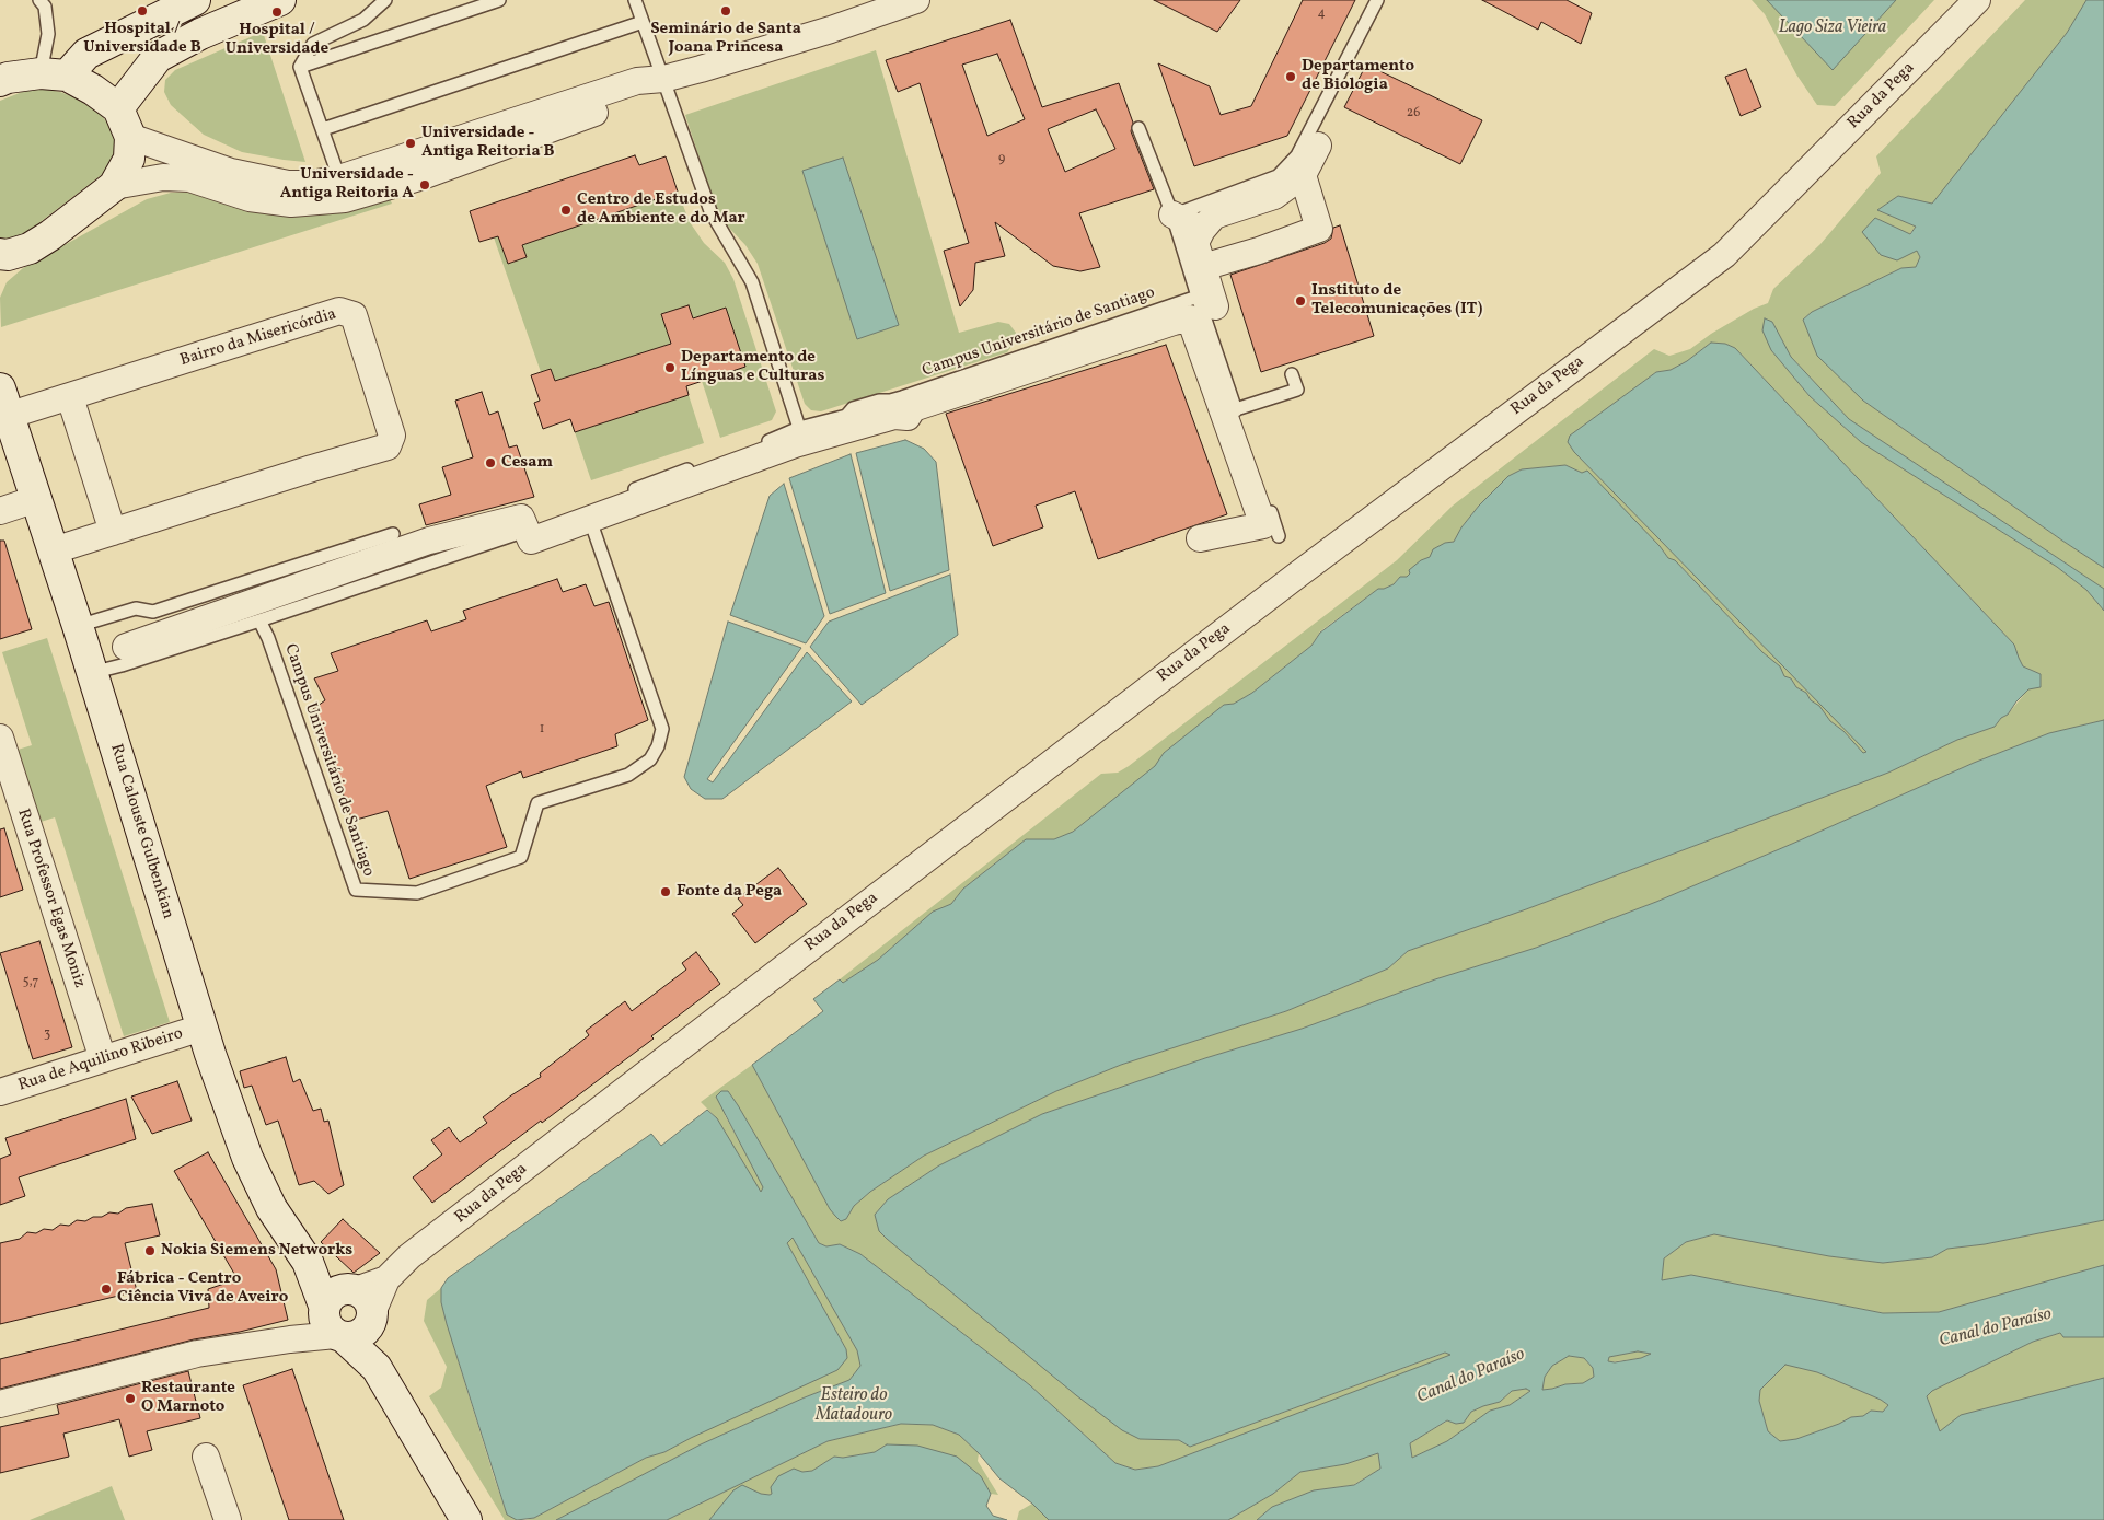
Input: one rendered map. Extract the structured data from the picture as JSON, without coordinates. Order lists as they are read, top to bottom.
{
  "streets": {
    "main road": ["Rua Calouste Gulbenkian"],
    "street": [
      "Rua da Pega",
      "Bairro da Misericórdia",
      "Rua Professor Egas Moniz",
      "Rua de Aquilino Ribeiro"
    ],
    "lane": ["Campus Universitário de Santiago"]
  },
  "crossings": [
    ["Rua da Pega", "Rua Calouste Gulbenkian"],
    ["Bairro da Misericórdia", "Rua Calouste Gulbenkian"],
    ["Rua Calouste Gulbenkian", "Rua de Aquilino Ribeiro"],
    ["Rua Professor Egas Moniz", "Rua de Aquilino Ribeiro"]
  ],
  "water": ["Lago Siza Vieira", "Canal do Paraíso", "Esteiro do Matadouro"],
  "places": [
    "Hospital / Universidade B",
    "Seminário de Santa Joana Princesa",
    "Hospital / Universidade",
    "Departamento de Biologia",
    "Universidade - Antiga Reitoria B",
    "Universidade - Antiga Reitoria A",
    "Centro de Estudos de Ambiente e do Mar",
    "Instituto de Telecomunicações (IT)",
    "Departamento de Línguas e Culturas",
    "Cesam",
    "Fonte da Pega",
    "Nokia Siemens Networks",
    "Fábrica - Centro Ciência Viva de Aveiro",
    "Restaurante O Marnoto"
  ],
  "house_numbers": [
    "4",
    "26",
    "9",
    "1",
    "5,7",
    "3"
  ]
}
